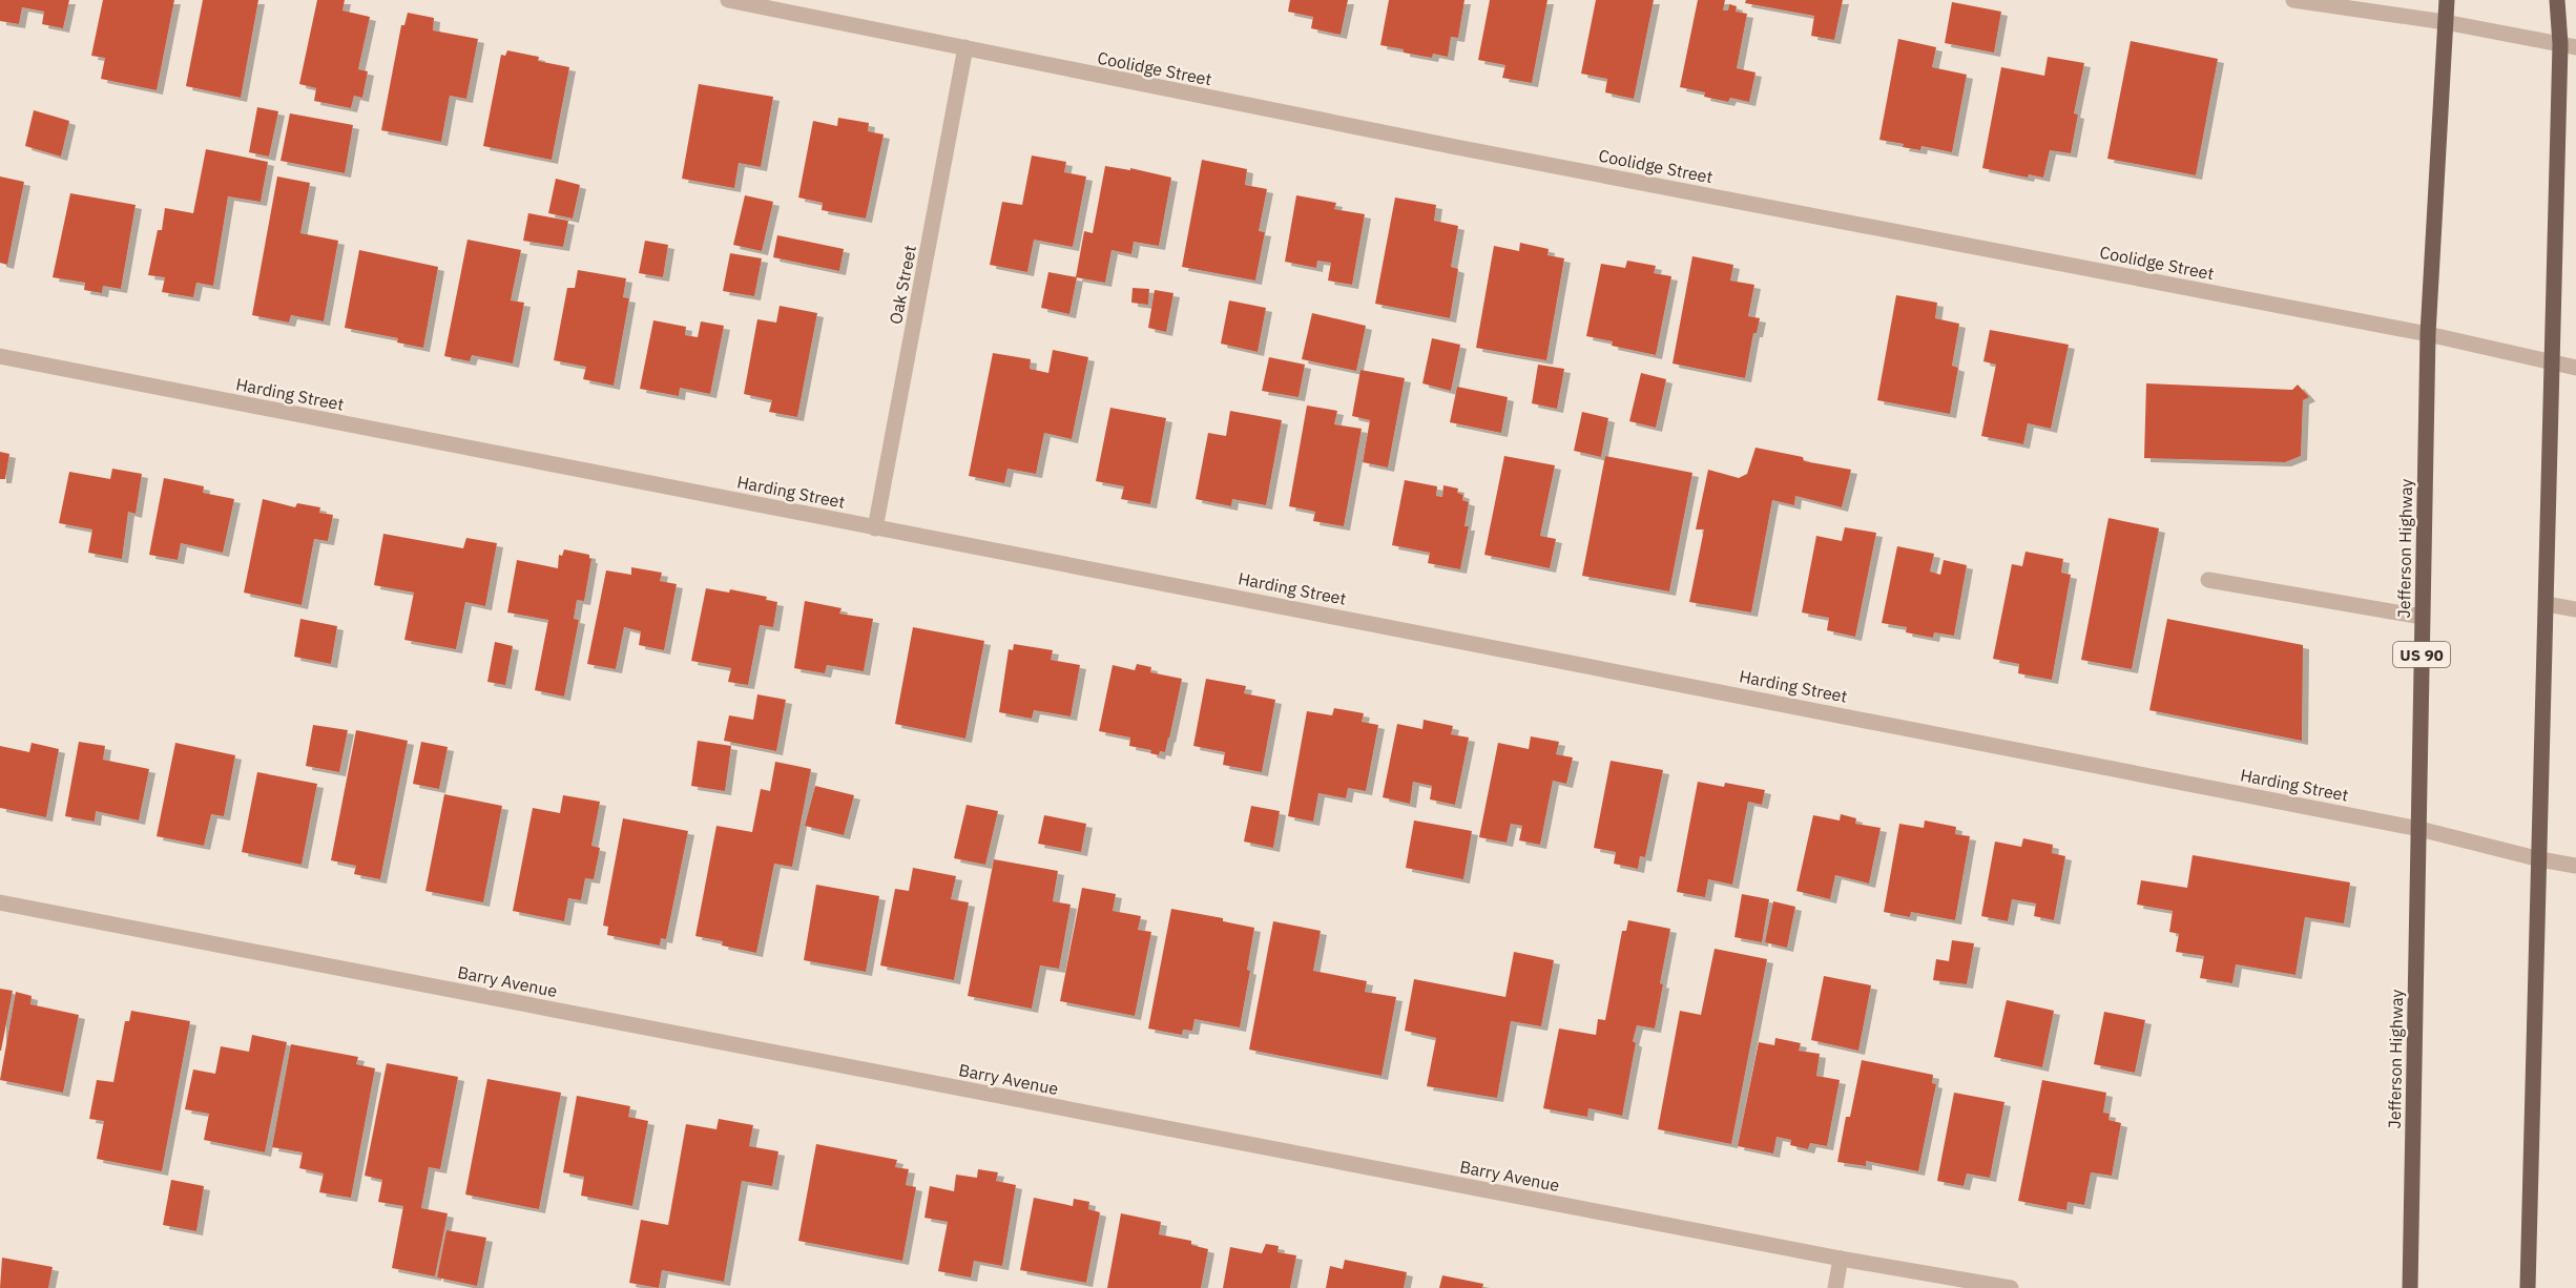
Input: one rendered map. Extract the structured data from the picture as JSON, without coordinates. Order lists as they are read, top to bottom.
{
  "streets": {
    "main road": ["Jefferson Highway", "US 90"],
    "street": [
      "Coolidge Street",
      "Oak Street",
      "Harding Street",
      "Barry Avenue"
    ]
  },
  "crossings": [
    ["Coolidge Street", "Oak Street"],
    ["Coolidge Street", "Jefferson Highway"],
    ["Oak Street", "Harding Street"],
    ["Harding Street", "Jefferson Highway"]
  ]
}
